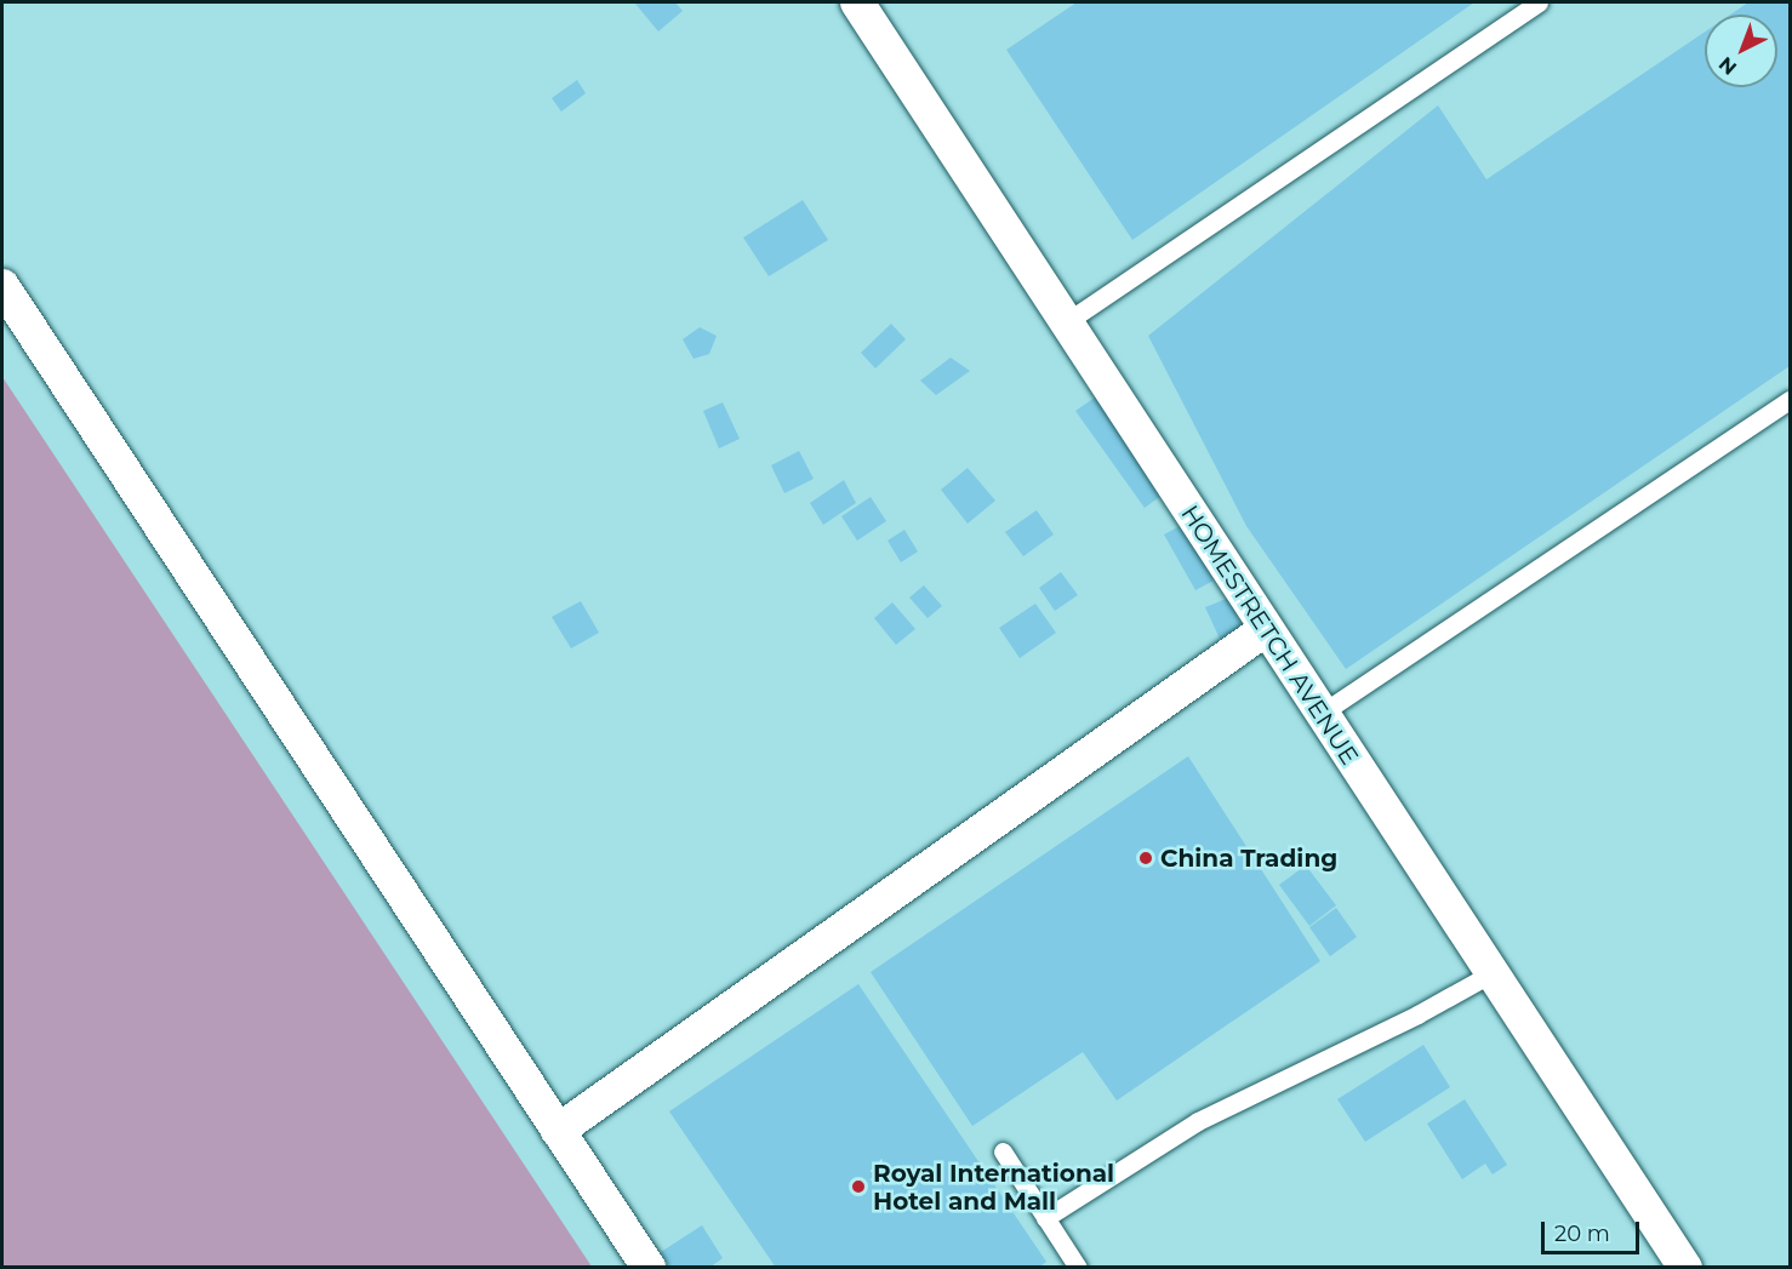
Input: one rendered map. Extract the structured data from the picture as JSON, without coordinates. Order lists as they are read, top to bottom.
{
  "streets": {
    "street": ["HOMESTRETCH AVENUE"]
  },
  "places": ["China Trading", "Royal International Hotel and Mall"],
  "scale_bar": "20 m",
  "north": "bottom left"
}
